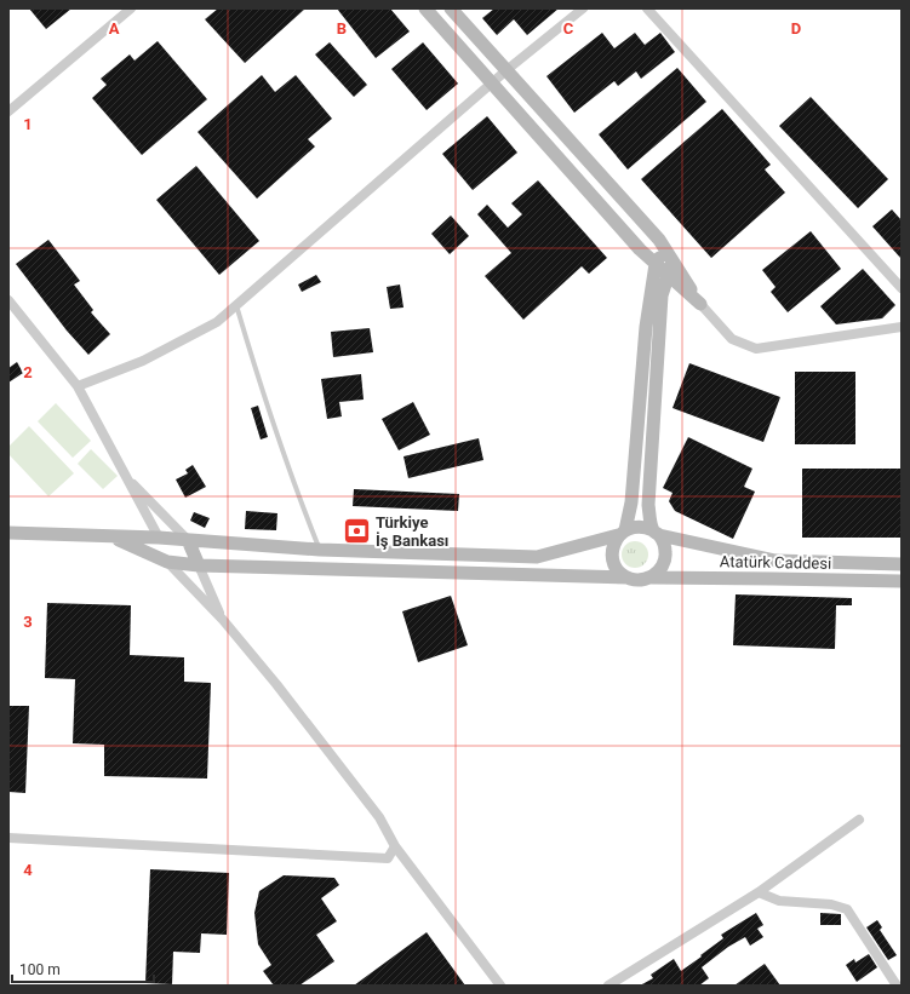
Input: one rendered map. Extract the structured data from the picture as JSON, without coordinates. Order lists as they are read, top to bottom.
{
  "streets": {
    "street": ["Atatürk Caddesi"]
  },
  "places": {
    "bank": ["Türkiye İş Bankası"]
  },
  "scale_bar": "100 m",
  "grid": {
    "columns": [
      "A",
      "B",
      "C",
      "D"
    ],
    "rows": [
      "1",
      "2",
      "3",
      "4"
    ]
  }
}
